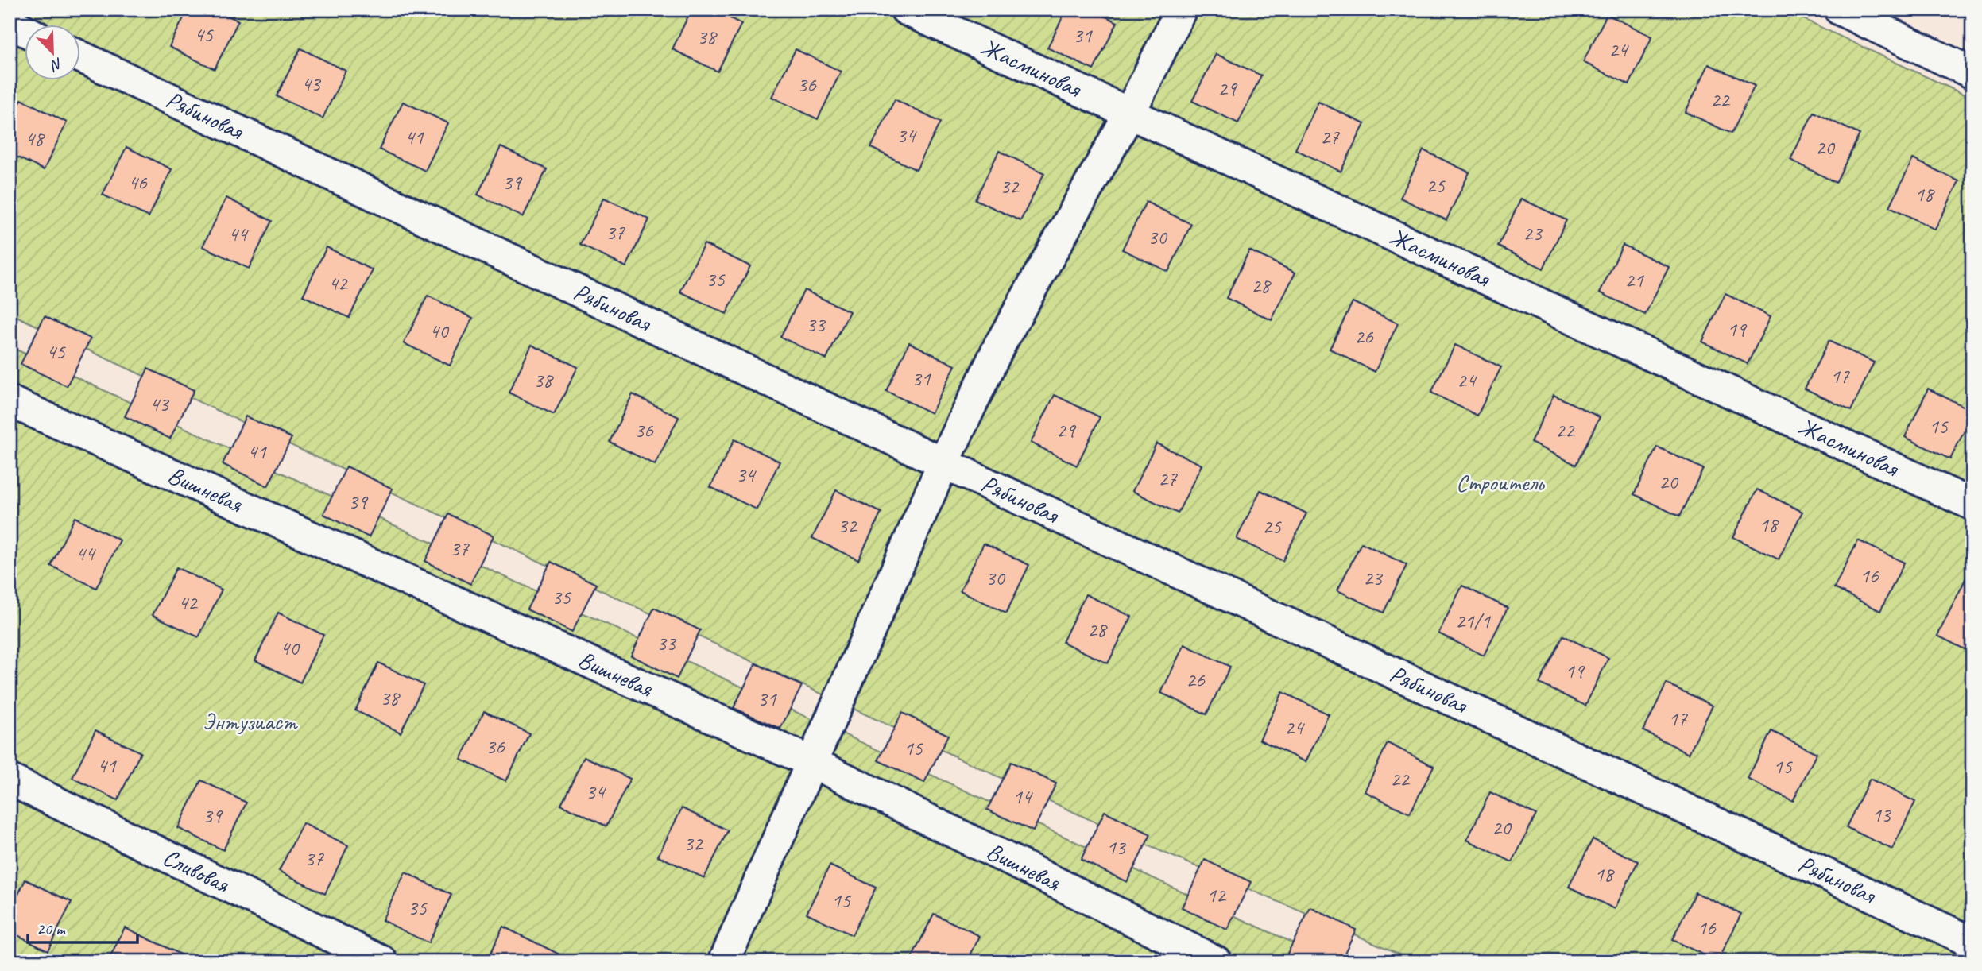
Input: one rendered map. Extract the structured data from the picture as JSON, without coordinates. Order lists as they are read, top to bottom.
{
  "streets": {
    "street": [
      "Жасминовая",
      "Рябиновая",
      "Вишневая",
      "Сливовая"
    ]
  },
  "parks": ["Строитель", "Энтузиаст"],
  "house_numbers": [
    "45",
    "31",
    "38",
    "24",
    "43",
    "36",
    "29",
    "22",
    "34",
    "41",
    "27",
    "48",
    "20",
    "46",
    "39",
    "25",
    "32",
    "18",
    "37",
    "23",
    "44",
    "30",
    "35",
    "21",
    "42",
    "28",
    "33",
    "19",
    "40",
    "26",
    "45",
    "17",
    "31",
    "38",
    "24",
    "43",
    "15",
    "36",
    "29",
    "22",
    "41",
    "34",
    "27",
    "20",
    "39",
    "18",
    "32",
    "25",
    "37",
    "44",
    "16",
    "30",
    "23",
    "35",
    "42",
    "21/1",
    "28",
    "33",
    "40",
    "19",
    "26",
    "38",
    "31",
    "17",
    "24",
    "36",
    "15",
    "41",
    "15",
    "22",
    "34",
    "14",
    "13",
    "39",
    "20",
    "32",
    "13",
    "37",
    "18",
    "12",
    "15",
    "35",
    "16"
  ],
  "scale_bar": "20 m",
  "north": "bottom right"
}
